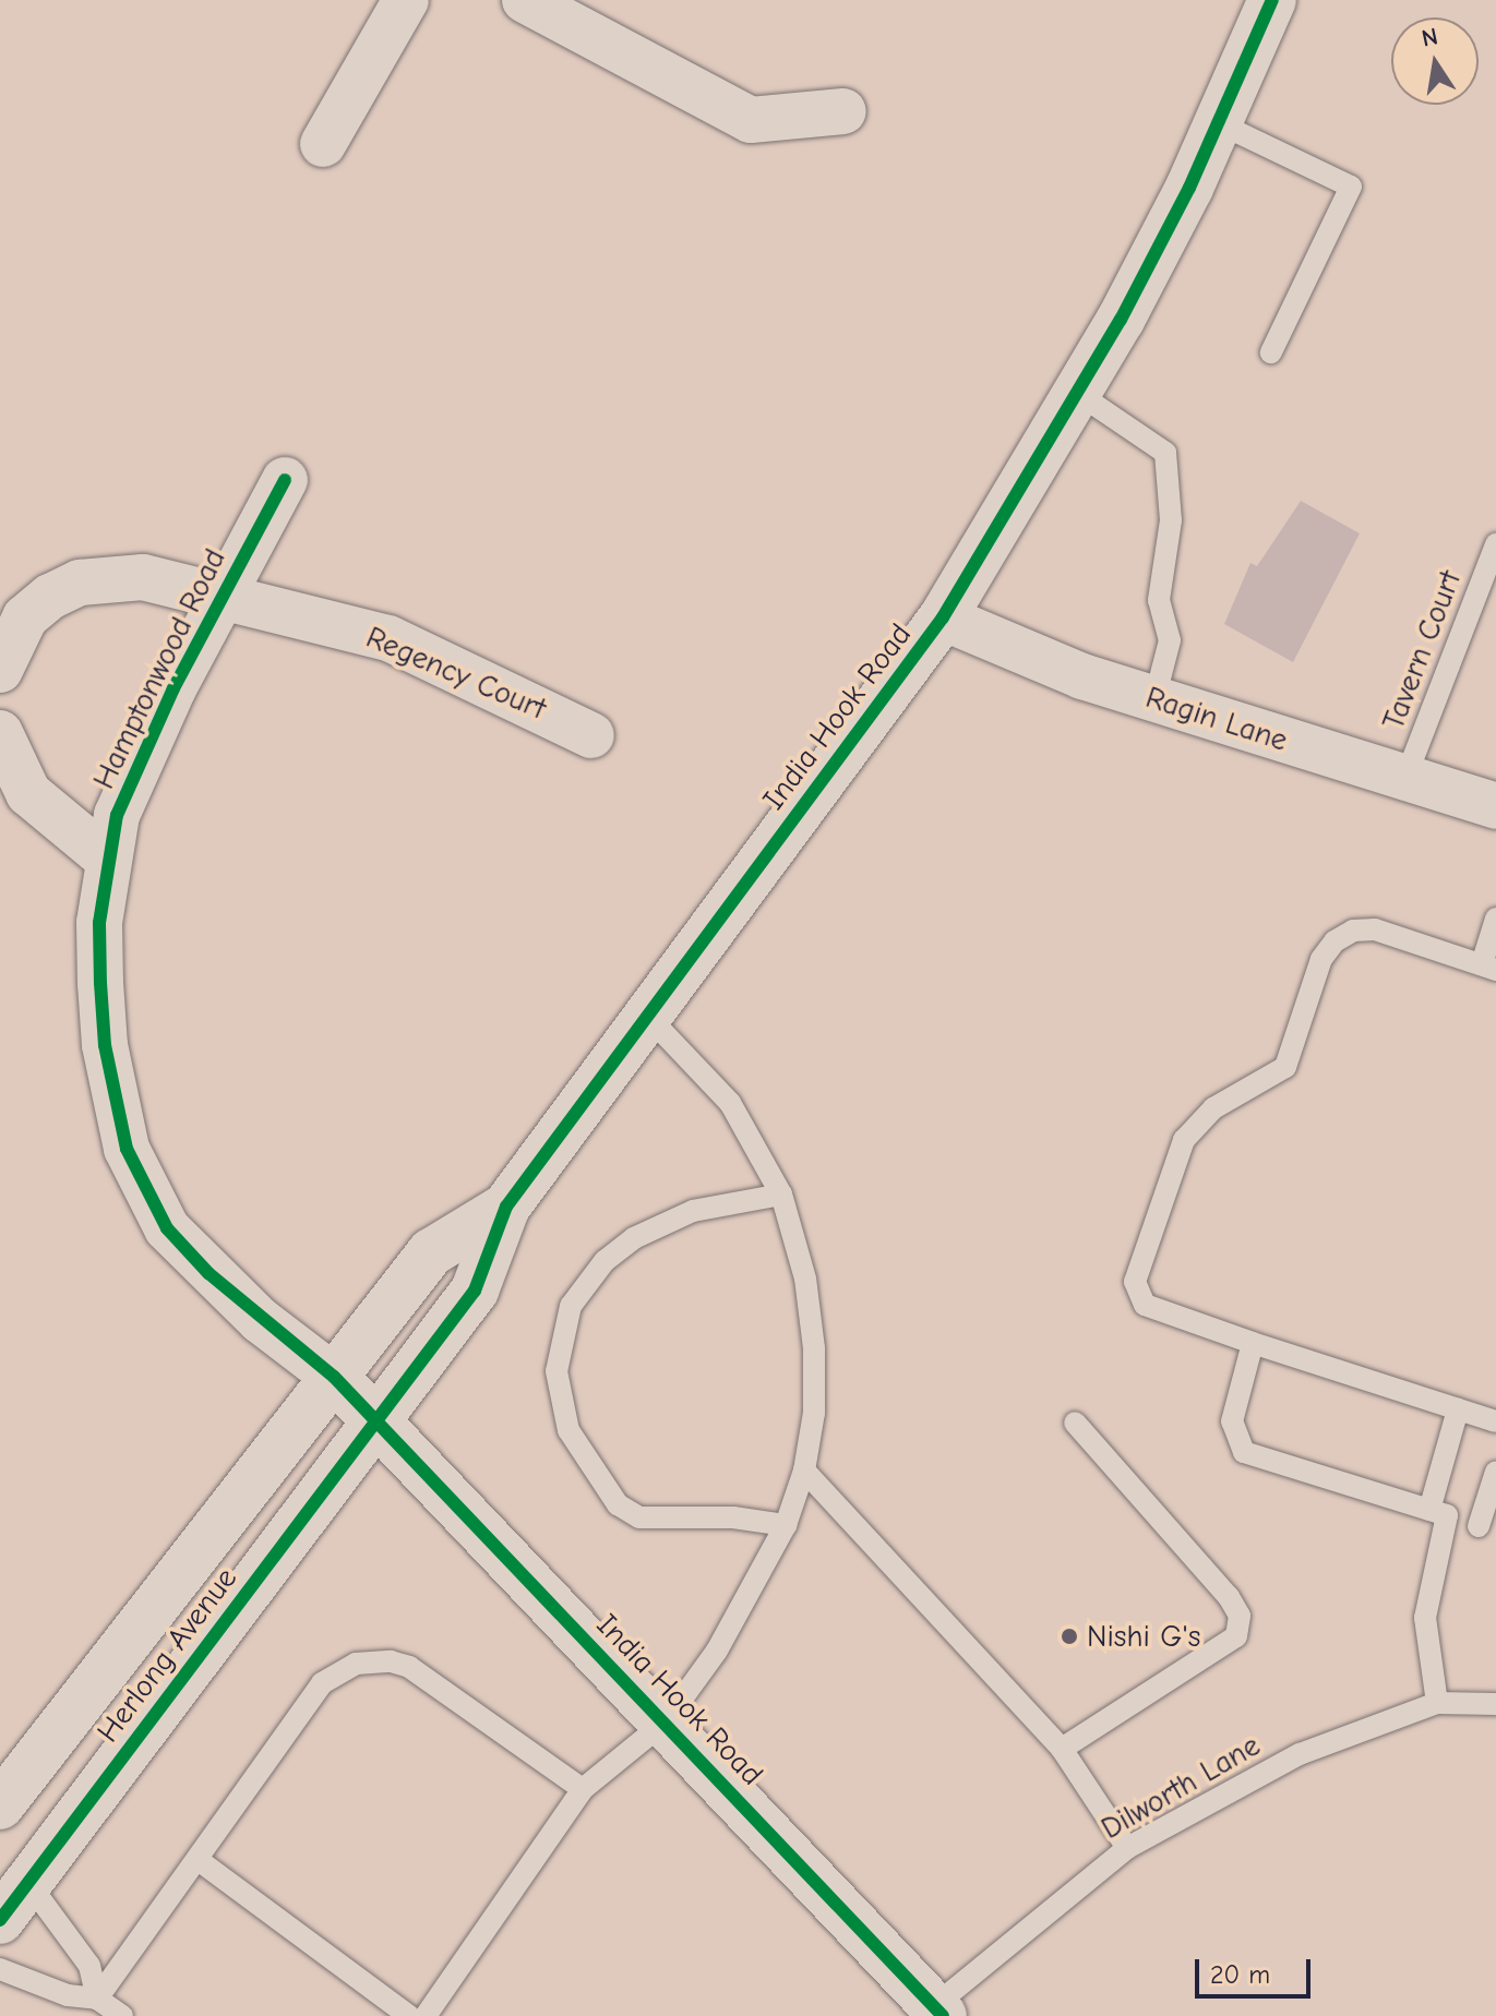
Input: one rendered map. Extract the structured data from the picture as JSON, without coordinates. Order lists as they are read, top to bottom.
{
  "streets": {
    "street": [
      "Hamptonwood Road",
      "Regency Court",
      "India Hook Road",
      "Ragin Lane",
      "Herlong Avenue"
    ],
    "lane": ["Tavern Court", "Dilworth Lane"]
  },
  "crossings": [
    ["Tavern Court", "Ragin Lane"],
    ["Hamptonwood Road", "Regency Court"],
    ["Hamptonwood Road", "India Hook Road"],
    ["Hamptonwood Road", "Herlong Avenue"],
    ["India Hook Road", "Ragin Lane"],
    ["India Hook Road", "Herlong Avenue"],
    ["India Hook Road", "Dilworth Lane"]
  ],
  "places": ["Nishi G's"],
  "scale_bar": "20 m",
  "north": "top"
}
